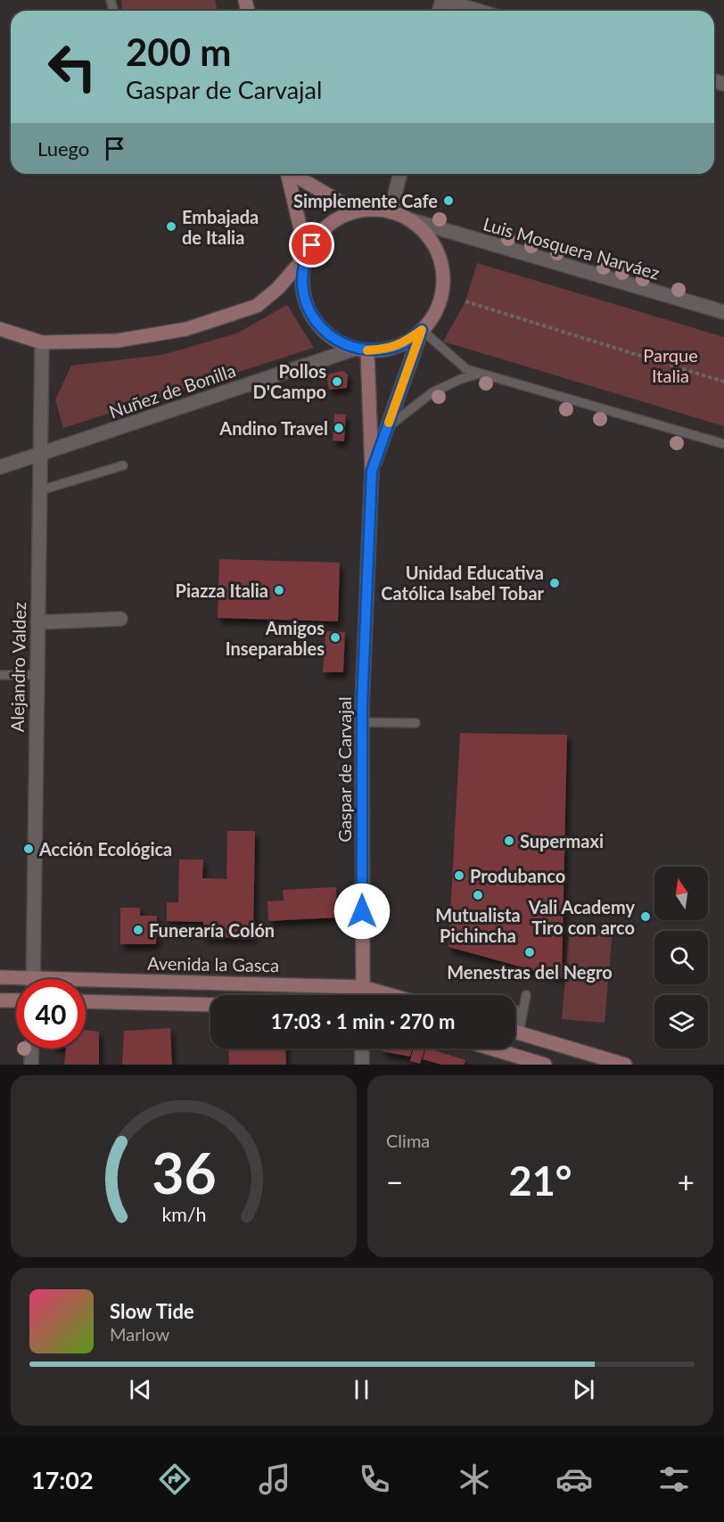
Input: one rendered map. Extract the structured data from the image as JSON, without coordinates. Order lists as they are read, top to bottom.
{
  "streets": {
    "street": [
      "Luis Mosquera Narváez",
      "Nuñez de Bonilla",
      "Alejandro Valdez",
      "Gaspar de Carvajal",
      "Avenida la Gasca"
    ]
  },
  "crossings": [
    ["Luis Mosquera Narváez", "Nuñez de Bonilla"],
    ["Luis Mosquera Narváez", "Gaspar de Carvajal"],
    ["Nuñez de Bonilla", "Alejandro Valdez"],
    ["Nuñez de Bonilla", "Gaspar de Carvajal"],
    ["Gaspar de Carvajal", "Avenida la Gasca"]
  ],
  "parks": ["Parque Italia"],
  "places": [
    "Simplemente Cafe",
    "Embajada de Italia",
    "Pollos D'Campo",
    "Andino Travel",
    "Unidad Educativa Católica Isabel Tobar",
    "Piazza Italia",
    "Amigos Inseparables",
    "Supermaxi",
    "Acción Ecológica",
    "Produbanco",
    "Mutualista Pichincha",
    "Vali Academy Tiro con arco",
    "Funeraría Colón",
    "Menestras del Negro"
  ],
  "north": "top",
  "page": {
    "turn": ["200 m", "Gaspar de Carvajal"],
    "then": "Luego",
    "limit": "40",
    "trip": "17:03 · 1 min · 270 m",
    "tile": "Clima",
    "heat": ["−", "21°", "+"],
    "song": ["Slow Tide", "Marlow"],
    "tabs": "17:02",
    "gauge": ["36", "km/h"]
  }
}
